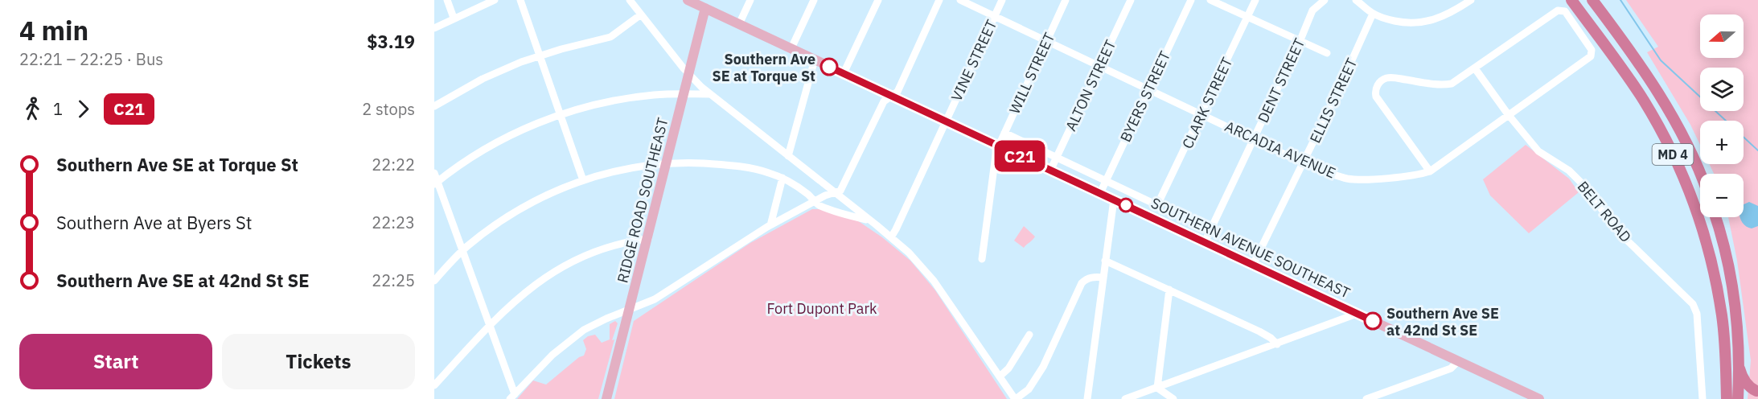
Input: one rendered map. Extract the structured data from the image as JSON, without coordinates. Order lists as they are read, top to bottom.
{
  "streets": {
    "highway": ["MD 4"],
    "main road": ["RIDGE ROAD SOUTHEAST", "SOUTHERN AVENUE SOUTHEAST"],
    "street": [
      "VINE STREET",
      "WILL STREET",
      "DENT STREET",
      "ALTON STREET",
      "BYERS STREET",
      "ELLIS STREET",
      "CLARK STREET",
      "ARCADIA AVENUE",
      "BELT ROAD"
    ]
  },
  "crossings": [
    ["VINE STREET", "ARCADIA AVENUE"],
    ["VINE STREET", "SOUTHERN AVENUE SOUTHEAST"],
    ["WILL STREET", "ARCADIA AVENUE"],
    ["WILL STREET", "SOUTHERN AVENUE SOUTHEAST"],
    ["DENT STREET", "ARCADIA AVENUE"],
    ["DENT STREET", "SOUTHERN AVENUE SOUTHEAST"],
    ["ALTON STREET", "ARCADIA AVENUE"],
    ["ALTON STREET", "SOUTHERN AVENUE SOUTHEAST"],
    ["BYERS STREET", "CLARK STREET"],
    ["BYERS STREET", "ARCADIA AVENUE"],
    ["BYERS STREET", "SOUTHERN AVENUE SOUTHEAST"],
    ["ELLIS STREET", "ARCADIA AVENUE"],
    ["ELLIS STREET", "SOUTHERN AVENUE SOUTHEAST"],
    ["CLARK STREET", "ARCADIA AVENUE"],
    ["ARCADIA AVENUE", "BELT ROAD"],
    ["RIDGE ROAD SOUTHEAST", "SOUTHERN AVENUE SOUTHEAST"]
  ],
  "parks": ["Fort Dupont Park"],
  "places": ["Southern Ave SE at Torque St", "Southern Ave SE at 42nd St SE"],
  "lines": ["bus line C21"],
  "north": "left",
  "page": {
    "heading": ["4 min", "22:21 – 22:25 · Bus", "$3.19"],
    "on_map": "C21",
    "map_buttons": ["+", "−"],
    "legs": ["1", "C21", "2 stops"],
    "list": [
      {
        "name": "Southern Ave SE at Torque St",
        "value": "22:22"
      },
      {
        "name": "Southern Ave at Byers St",
        "value": "22:23"
      },
      {
        "name": "Southern Ave SE at 42nd St SE",
        "value": "22:25"
      }
    ],
    "buttons": ["Start", "Tickets"]
  }
}
